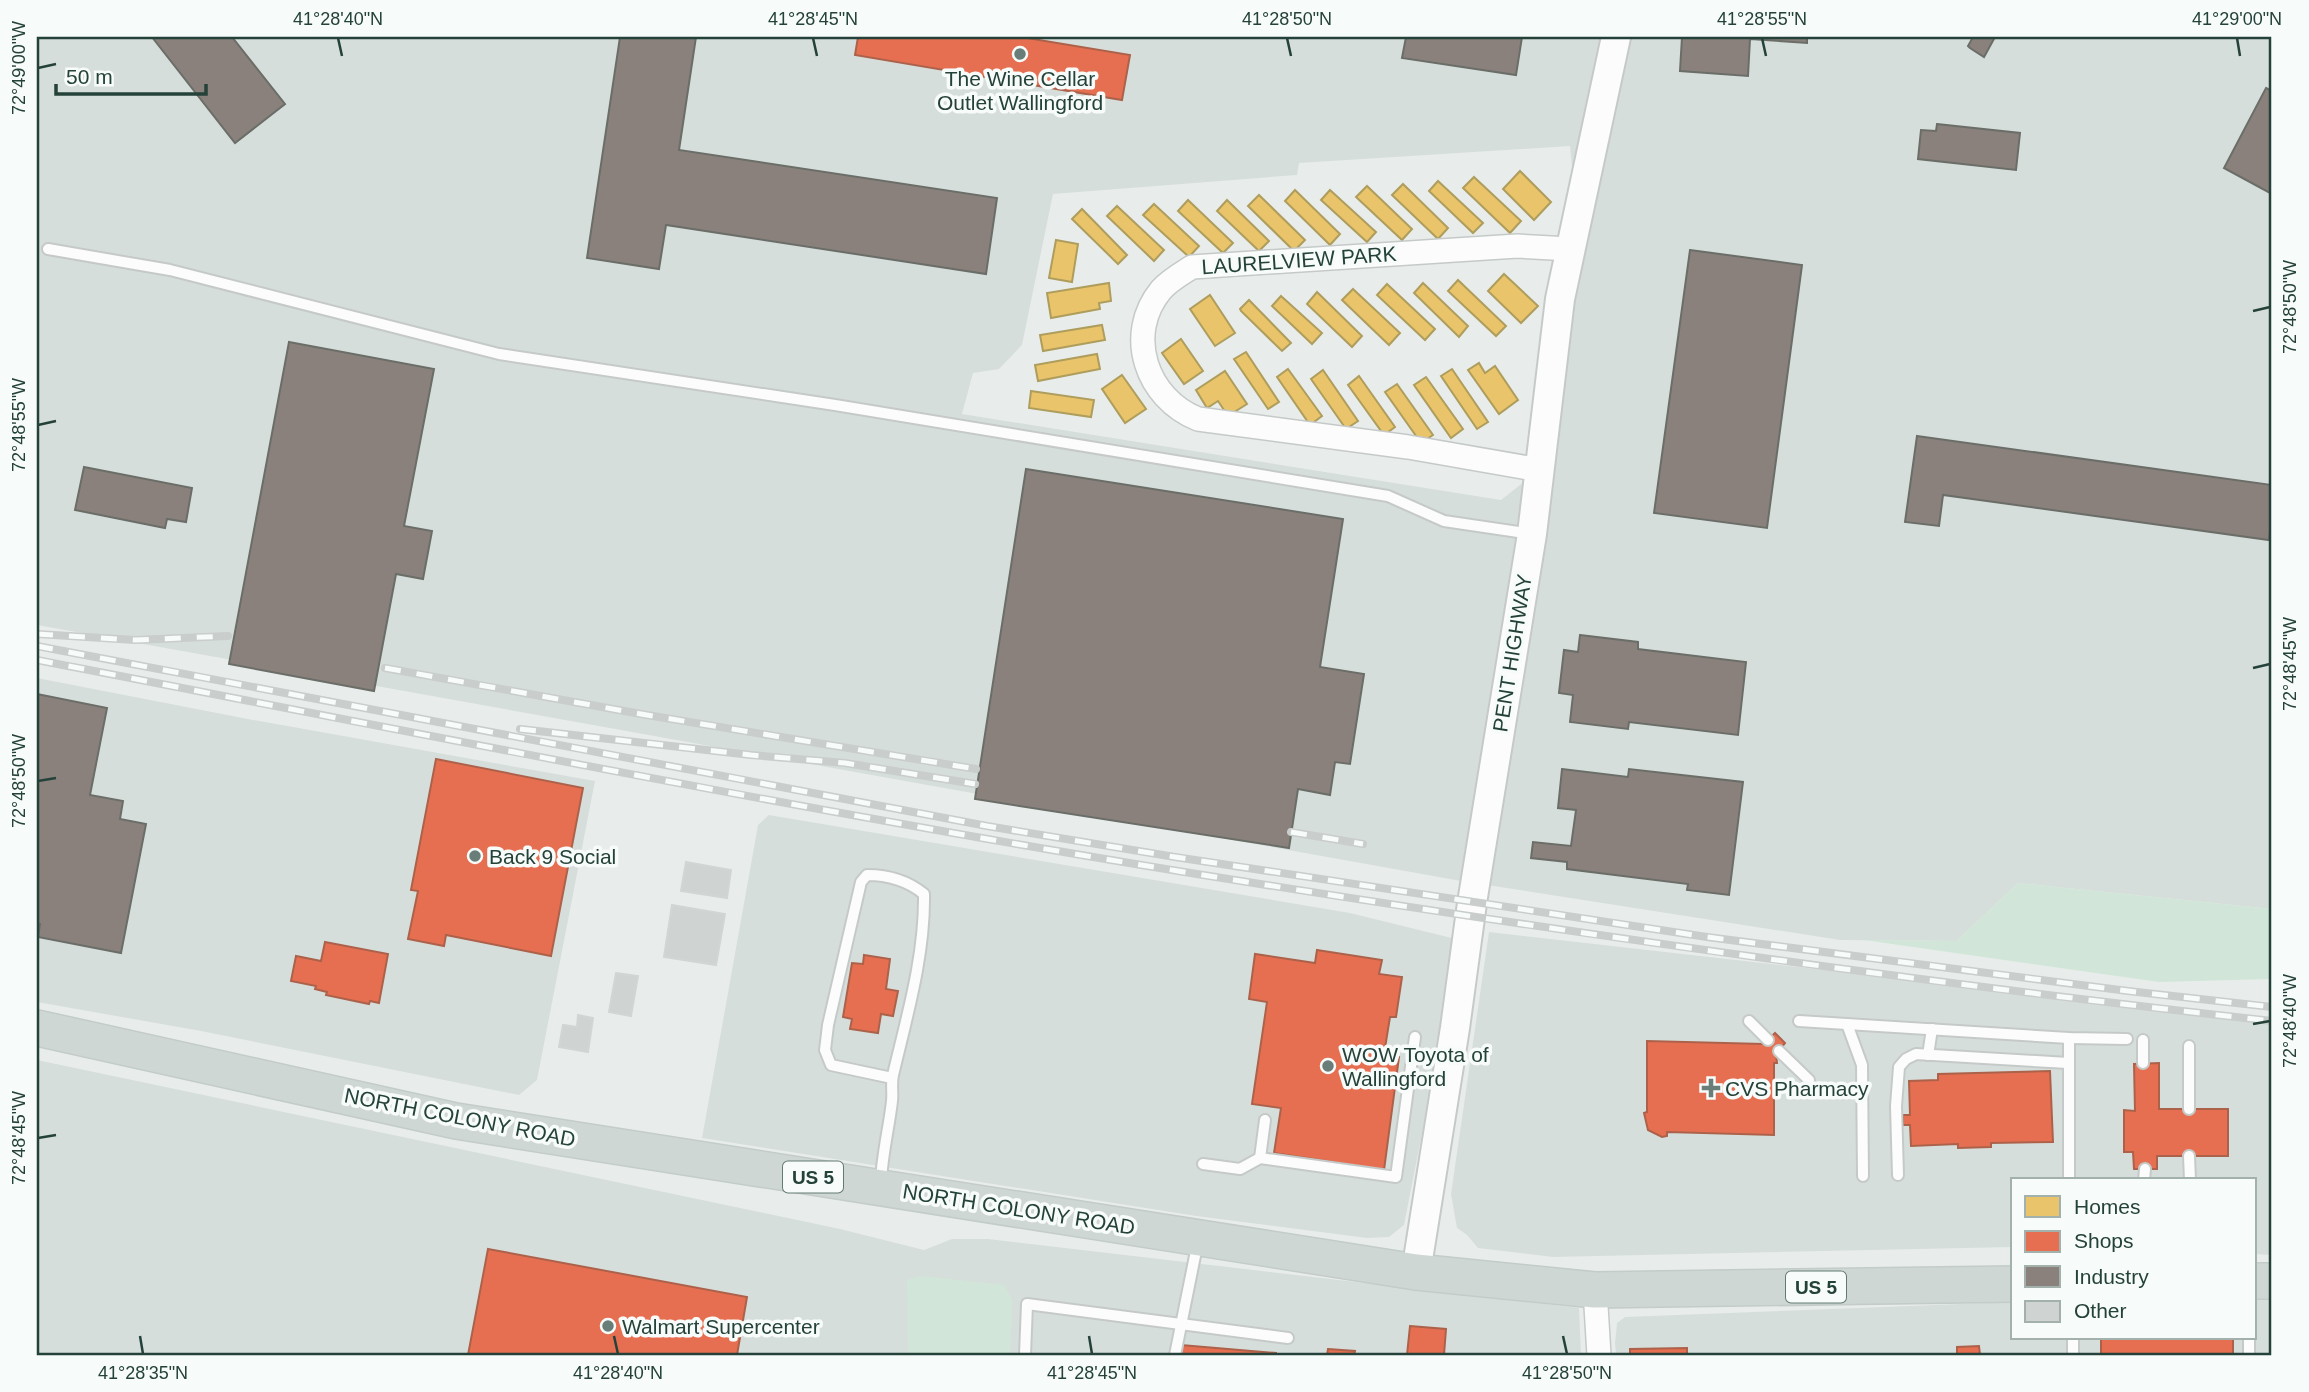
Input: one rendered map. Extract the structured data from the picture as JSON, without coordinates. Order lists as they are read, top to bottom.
{
  "streets": {
    "main road": ["NORTH COLONY ROAD", "US 5"],
    "street": ["LAURELVIEW PARK", "PENT HIGHWAY"]
  },
  "crossings": [
    ["LAURELVIEW PARK", "PENT HIGHWAY"],
    ["PENT HIGHWAY", "NORTH COLONY ROAD"]
  ],
  "places": {
    "other": [
      "The Wine Cellar Outlet Wallingford",
      "Back 9 Social",
      "WOW Toyota of Wallingford",
      "Walmart Supercenter"
    ],
    "health": ["CVS Pharmacy"]
  },
  "legend": [
    "Homes",
    "Shops",
    "Industry",
    "Other"
  ],
  "scale_bar": "50 m",
  "coordinates": [
    "41°28'40\"N",
    "41°28'45\"N",
    "41°28'50\"N",
    "41°28'55\"N",
    "41°29'00\"N",
    "72°49'00\"W",
    "72°48'50\"W",
    "72°48'55\"W",
    "72°48'45\"W",
    "72°48'40\"W",
    "41°28'35\"N"
  ]
}
